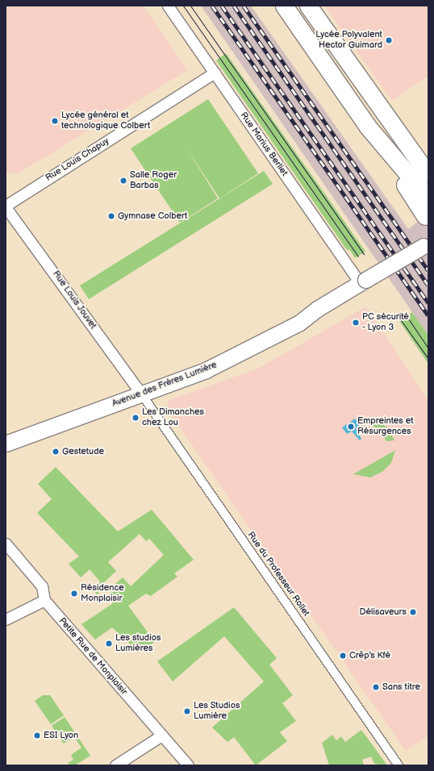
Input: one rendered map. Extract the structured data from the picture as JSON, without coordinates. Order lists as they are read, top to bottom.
{
  "streets": {
    "main road": ["Avenue des Frères Lumière"],
    "street": [
      "Rue Marius Berliet",
      "Rue Louis Chapuy",
      "Rue Louis Jouvet",
      "Rue du Professeur Rollet",
      "Petite Rue de Monplaisir"
    ]
  },
  "crossings": [
    ["Rue Marius Berliet", "Rue Louis Chapuy"],
    ["Rue Marius Berliet", "Avenue des Frères Lumière"],
    ["Rue Louis Chapuy", "Rue Louis Jouvet"],
    ["Rue Louis Jouvet", "Avenue des Frères Lumière"],
    ["Rue Louis Jouvet", "Rue du Professeur Rollet"],
    ["Avenue des Frères Lumière", "Rue du Professeur Rollet"]
  ],
  "places": [
    "Lycée Polyvalent Hector Guimard",
    "Lycée général et technologique Colbert",
    "Salle Roger Barbas",
    "Gymnase Colbert",
    "PC sécurité - Lyon 3",
    "Les Dimanches chez Lou",
    "Empreintes et Résurgences",
    "Gestetude",
    "Résidence Monplaisir",
    "Délisaveurs",
    "Les studios Lumières",
    "Crêp's Kfé",
    "Sans titre",
    "Les Studios Lumière",
    "ESI Lyon"
  ]
}
